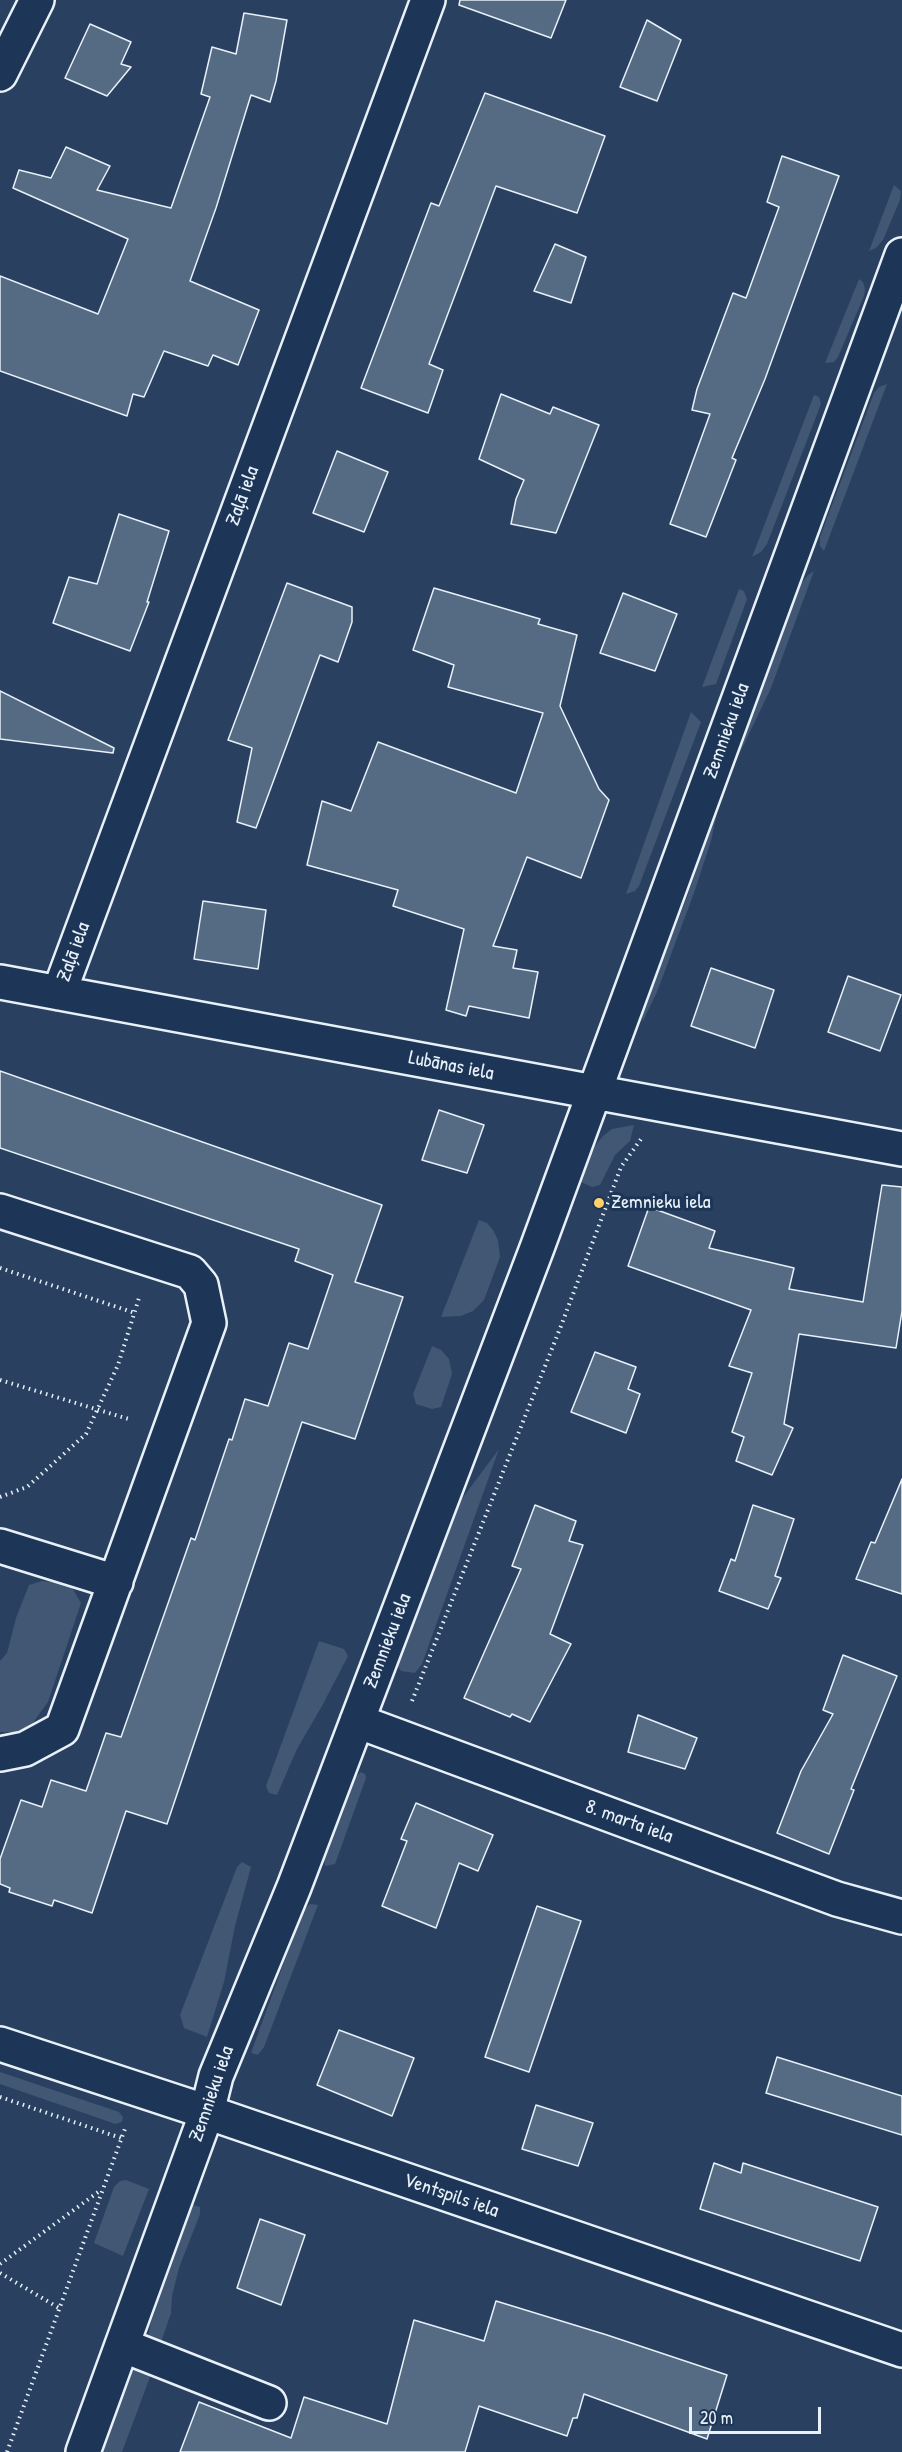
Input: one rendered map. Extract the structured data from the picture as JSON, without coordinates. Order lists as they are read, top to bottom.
{
  "streets": {
    "street": [
      "Zaļā iela",
      "Zemnieku iela",
      "Lubānas iela",
      "8. marta iela",
      "Ventspils iela"
    ]
  },
  "crossings": [
    ["Zaļā iela", "Lubānas iela"],
    ["Zemnieku iela", "Lubānas iela"],
    ["Zemnieku iela", "8. marta iela"],
    ["Zemnieku iela", "Ventspils iela"]
  ],
  "places": ["Zemnieku iela"],
  "scale_bar": "20 m"
}
